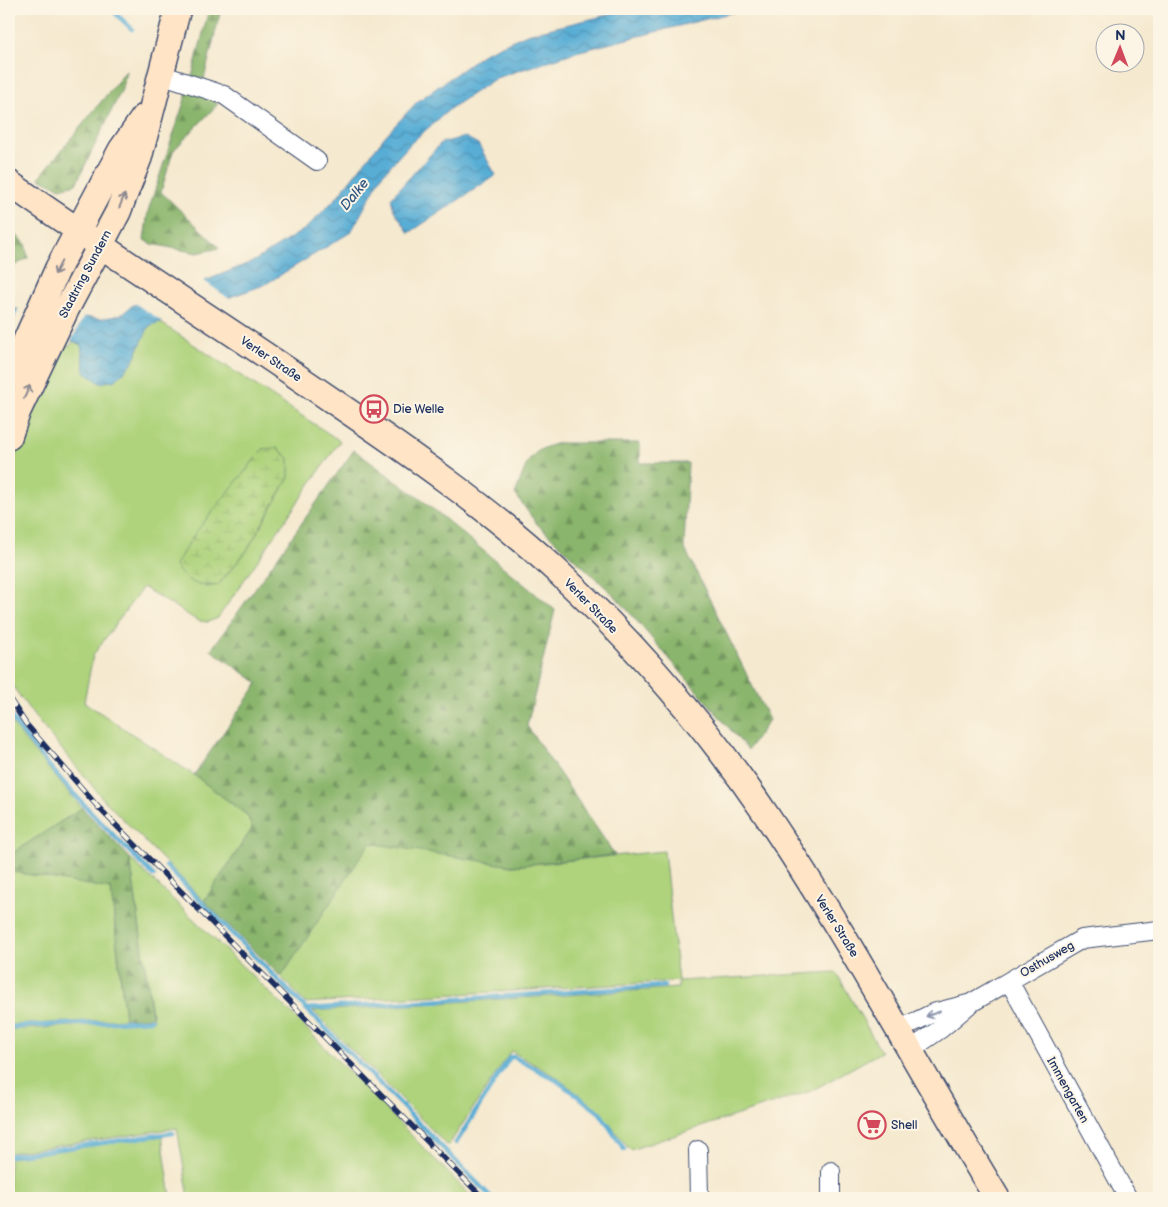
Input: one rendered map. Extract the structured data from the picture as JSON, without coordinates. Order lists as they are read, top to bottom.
{
  "streets": {
    "main road": ["Stadtring Sundern", "Verler Straße"],
    "street": ["Osthusweg", "Immengarten"]
  },
  "crossings": [
    ["Stadtring Sundern", "Verler Straße"],
    ["Verler Straße", "Osthusweg"],
    ["Osthusweg", "Immengarten"]
  ],
  "water": ["Dalke"],
  "places": {
    "bus stop": ["Die Welle"],
    "supermarket": ["Shell"]
  },
  "north": "top"
}
